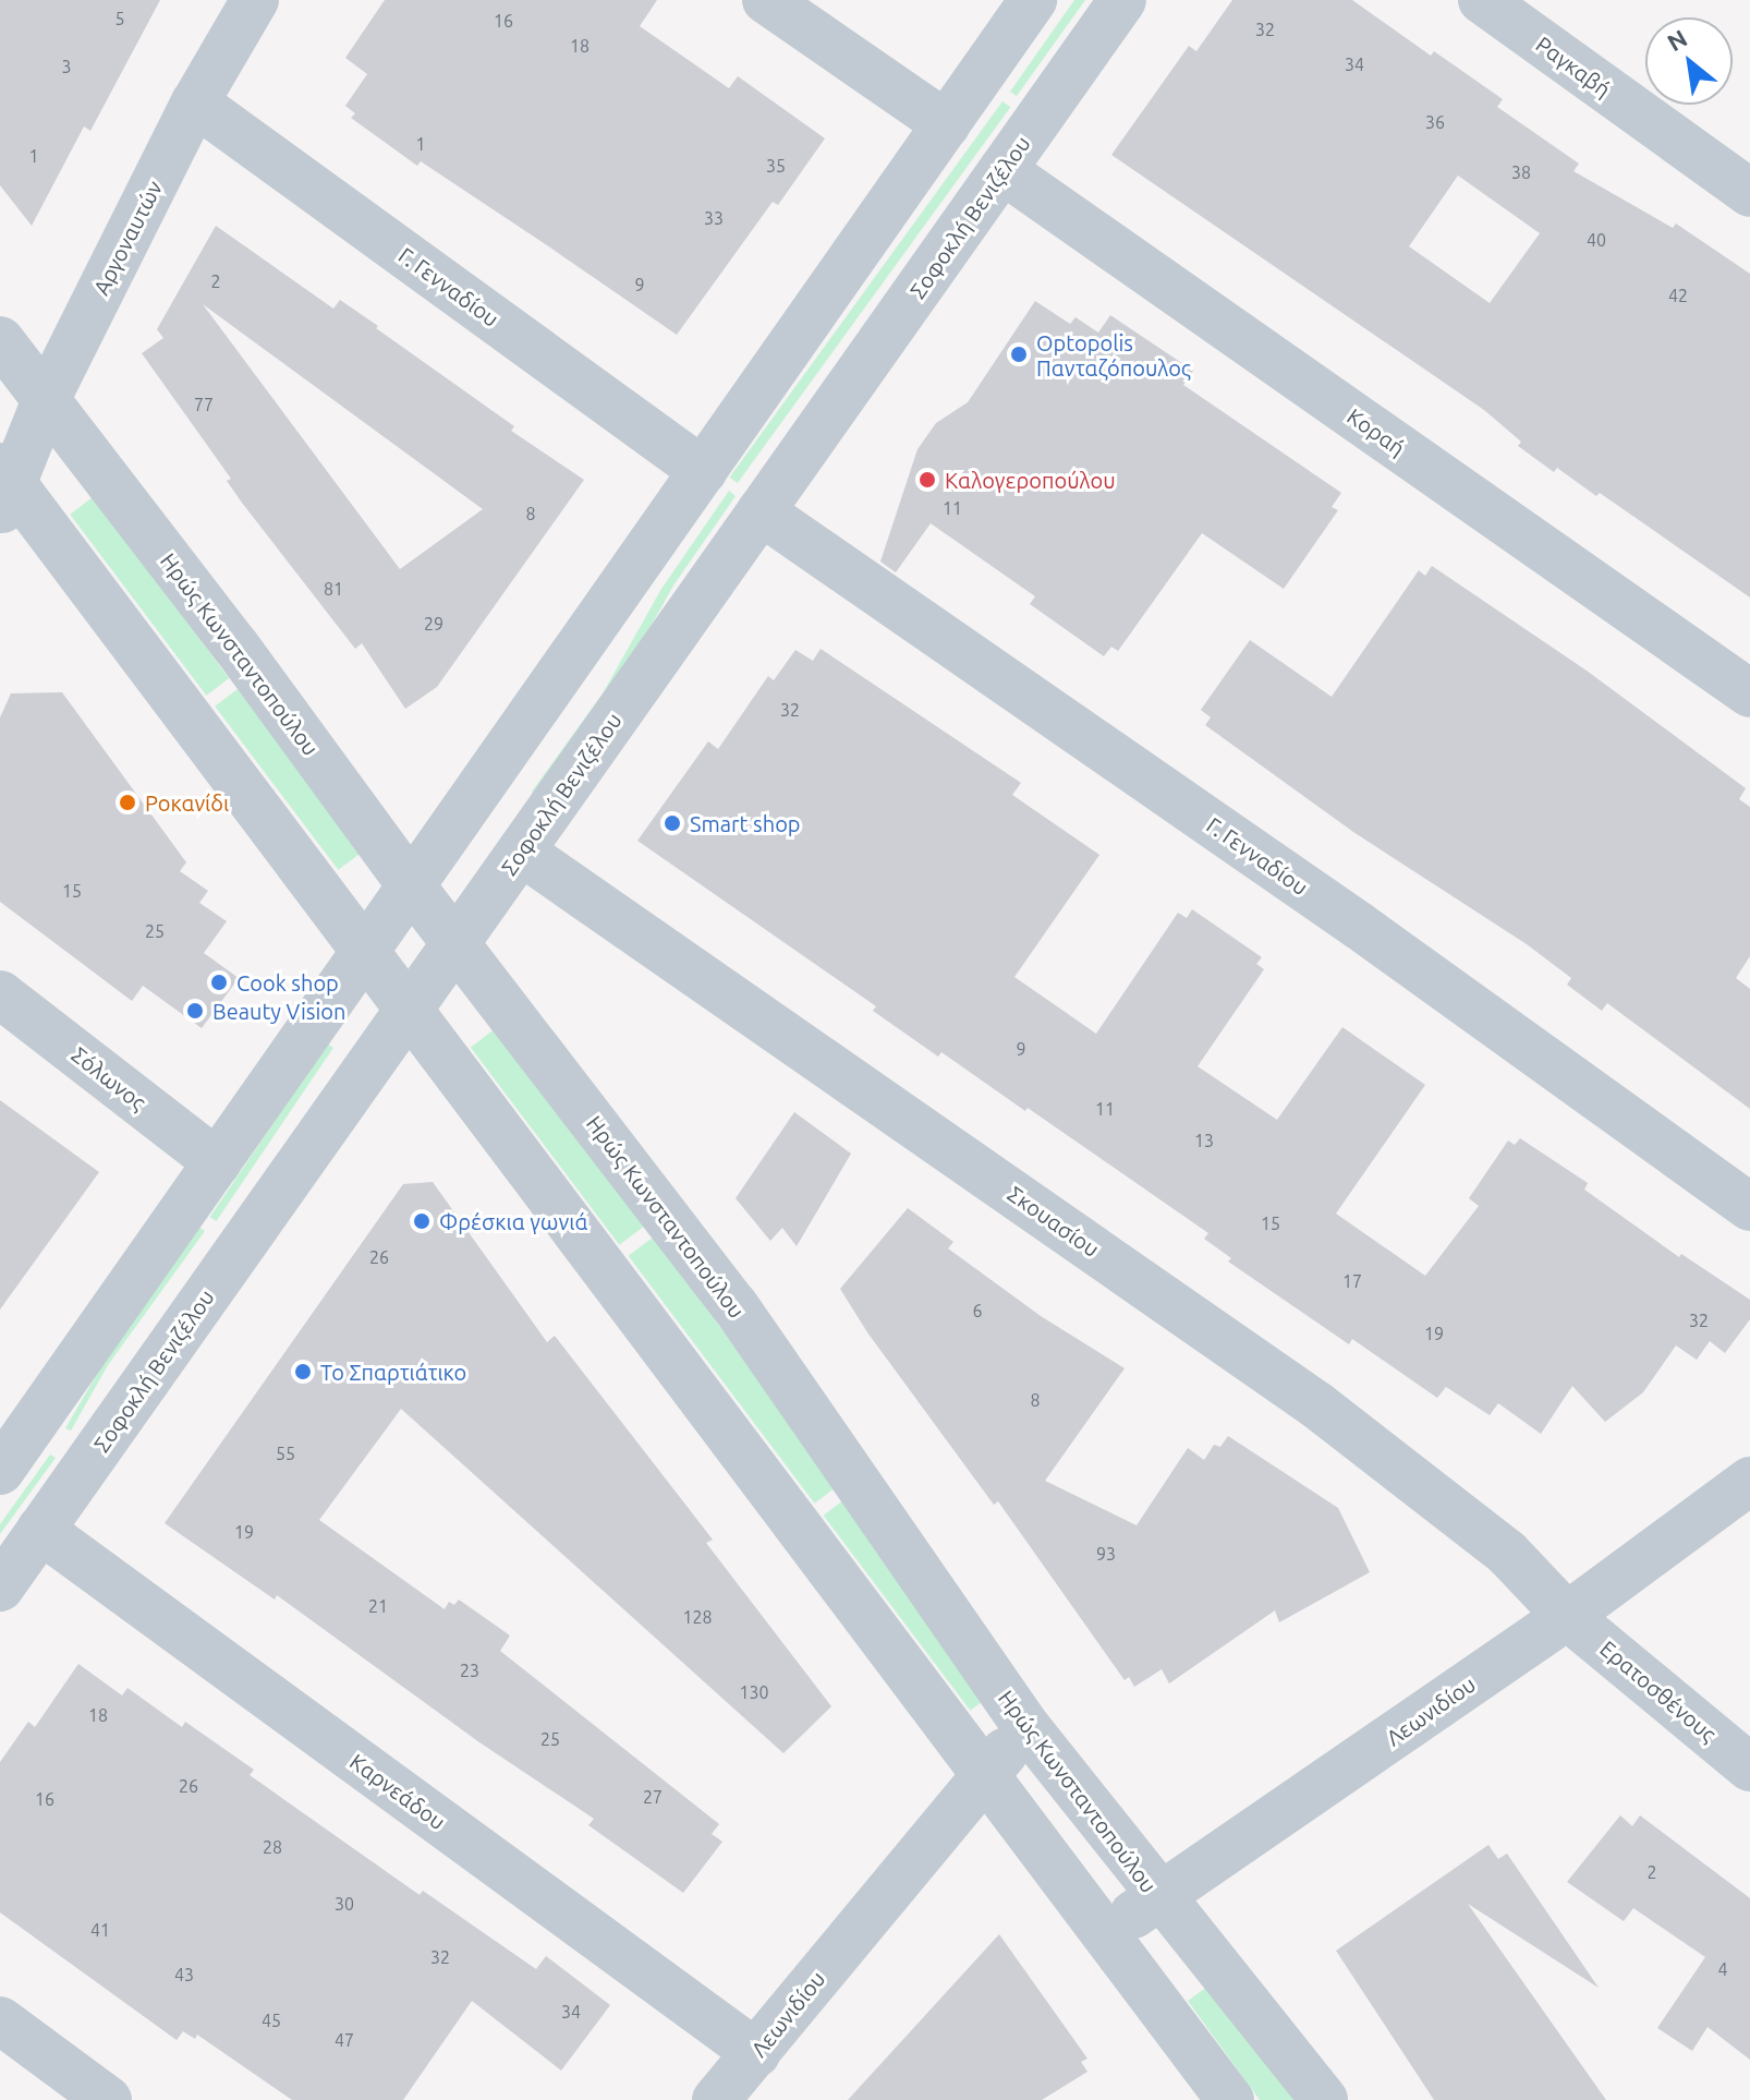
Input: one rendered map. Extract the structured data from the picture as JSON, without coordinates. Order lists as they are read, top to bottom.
{
  "streets": {
    "street": [
      "Ραγκαβή",
      "Σοφοκλή Βενιζέλου",
      "Αργοναυτών",
      "Γ. Γενναδίου",
      "Κοραή",
      "Ηρώς Κωνσταντοπούλου",
      "Σόλωνος",
      "Σκουασίου",
      "Ερατοσθένους",
      "Λεωνιδίου",
      "Καρνεάδου"
    ]
  },
  "crossings": [
    ["Σοφοκλή Βενιζέλου", "Γ. Γενναδίου"],
    ["Σοφοκλή Βενιζέλου", "Κοραή"],
    ["Σοφοκλή Βενιζέλου", "Ηρώς Κωνσταντοπούλου"],
    ["Σοφοκλή Βενιζέλου", "Σκουασίου"],
    ["Σοφοκλή Βενιζέλου", "Καρνεάδου"],
    ["Αργοναυτών", "Γ. Γενναδίου"],
    ["Αργοναυτών", "Ηρώς Κωνσταντοπούλου"],
    ["Ηρώς Κωνσταντοπούλου", "Λεωνιδίου"],
    ["Σκουασίου", "Ερατοσθένους"],
    ["Σκουασίου", "Λεωνιδίου"],
    ["Ερατοσθένους", "Λεωνιδίου"],
    ["Λεωνιδίου", "Καρνεάδου"]
  ],
  "places": [
    "Optopolis Πανταζόπουλος",
    "Καλογεροπούλου",
    "Ροκανίδι",
    "Smart shop",
    "Cook shop",
    "Beauty Vision",
    "Φρέσκια γωνιά",
    "Το Σπαρτιάτικο"
  ],
  "house_numbers": [
    "5",
    "16",
    "32",
    "18",
    "34",
    "3",
    "36",
    "1",
    "1",
    "35",
    "38",
    "33",
    "40",
    "2",
    "9",
    "42",
    "77",
    "11",
    "8",
    "81",
    "29",
    "32",
    "15",
    "25",
    "9",
    "11",
    "13",
    "15",
    "26",
    "17",
    "6",
    "32",
    "19",
    "8",
    "55",
    "19",
    "93",
    "21",
    "128",
    "23",
    "130",
    "18",
    "25",
    "26",
    "27",
    "16",
    "28",
    "2",
    "30",
    "41",
    "32",
    "4",
    "43",
    "34",
    "45",
    "47"
  ],
  "north": "top left"
}
